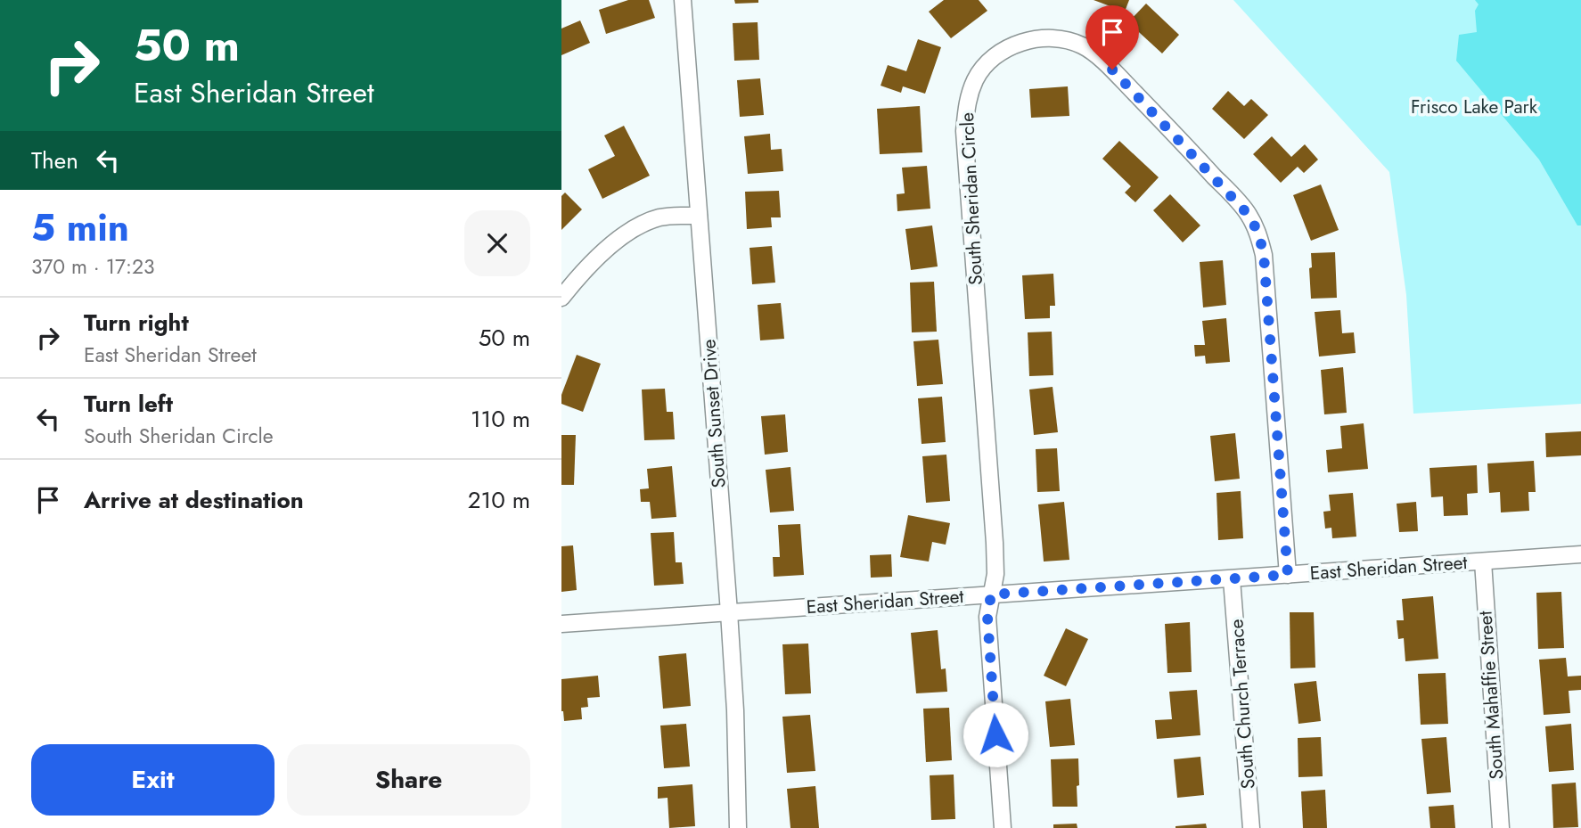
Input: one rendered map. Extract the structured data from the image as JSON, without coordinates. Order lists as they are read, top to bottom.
{
  "streets": {
    "street": [
      "South Sheridan Circle",
      "South Sunset Drive",
      "East Sheridan Street",
      "South Mahaffie Street",
      "South Church Terrace"
    ]
  },
  "crossings": [
    ["South Sheridan Circle", "East Sheridan Street"],
    ["South Sunset Drive", "East Sheridan Street"],
    ["East Sheridan Street", "South Mahaffie Street"],
    ["East Sheridan Street", "South Church Terrace"]
  ],
  "parks": ["Frisco Lake Park"],
  "page": {
    "turn": ["50 m", "East Sheridan Street"],
    "then": "Then",
    "heading": ["5 min", "370 m · 17:23"],
    "list": [
      {
        "name": "Turn right",
        "note": "East Sheridan Street",
        "value": "50 m"
      },
      {
        "name": "Turn left",
        "note": "South Sheridan Circle",
        "value": "110 m"
      },
      {
        "name": "Arrive at destination",
        "value": "210 m"
      }
    ],
    "buttons": ["Exit", "Share"]
  }
}
